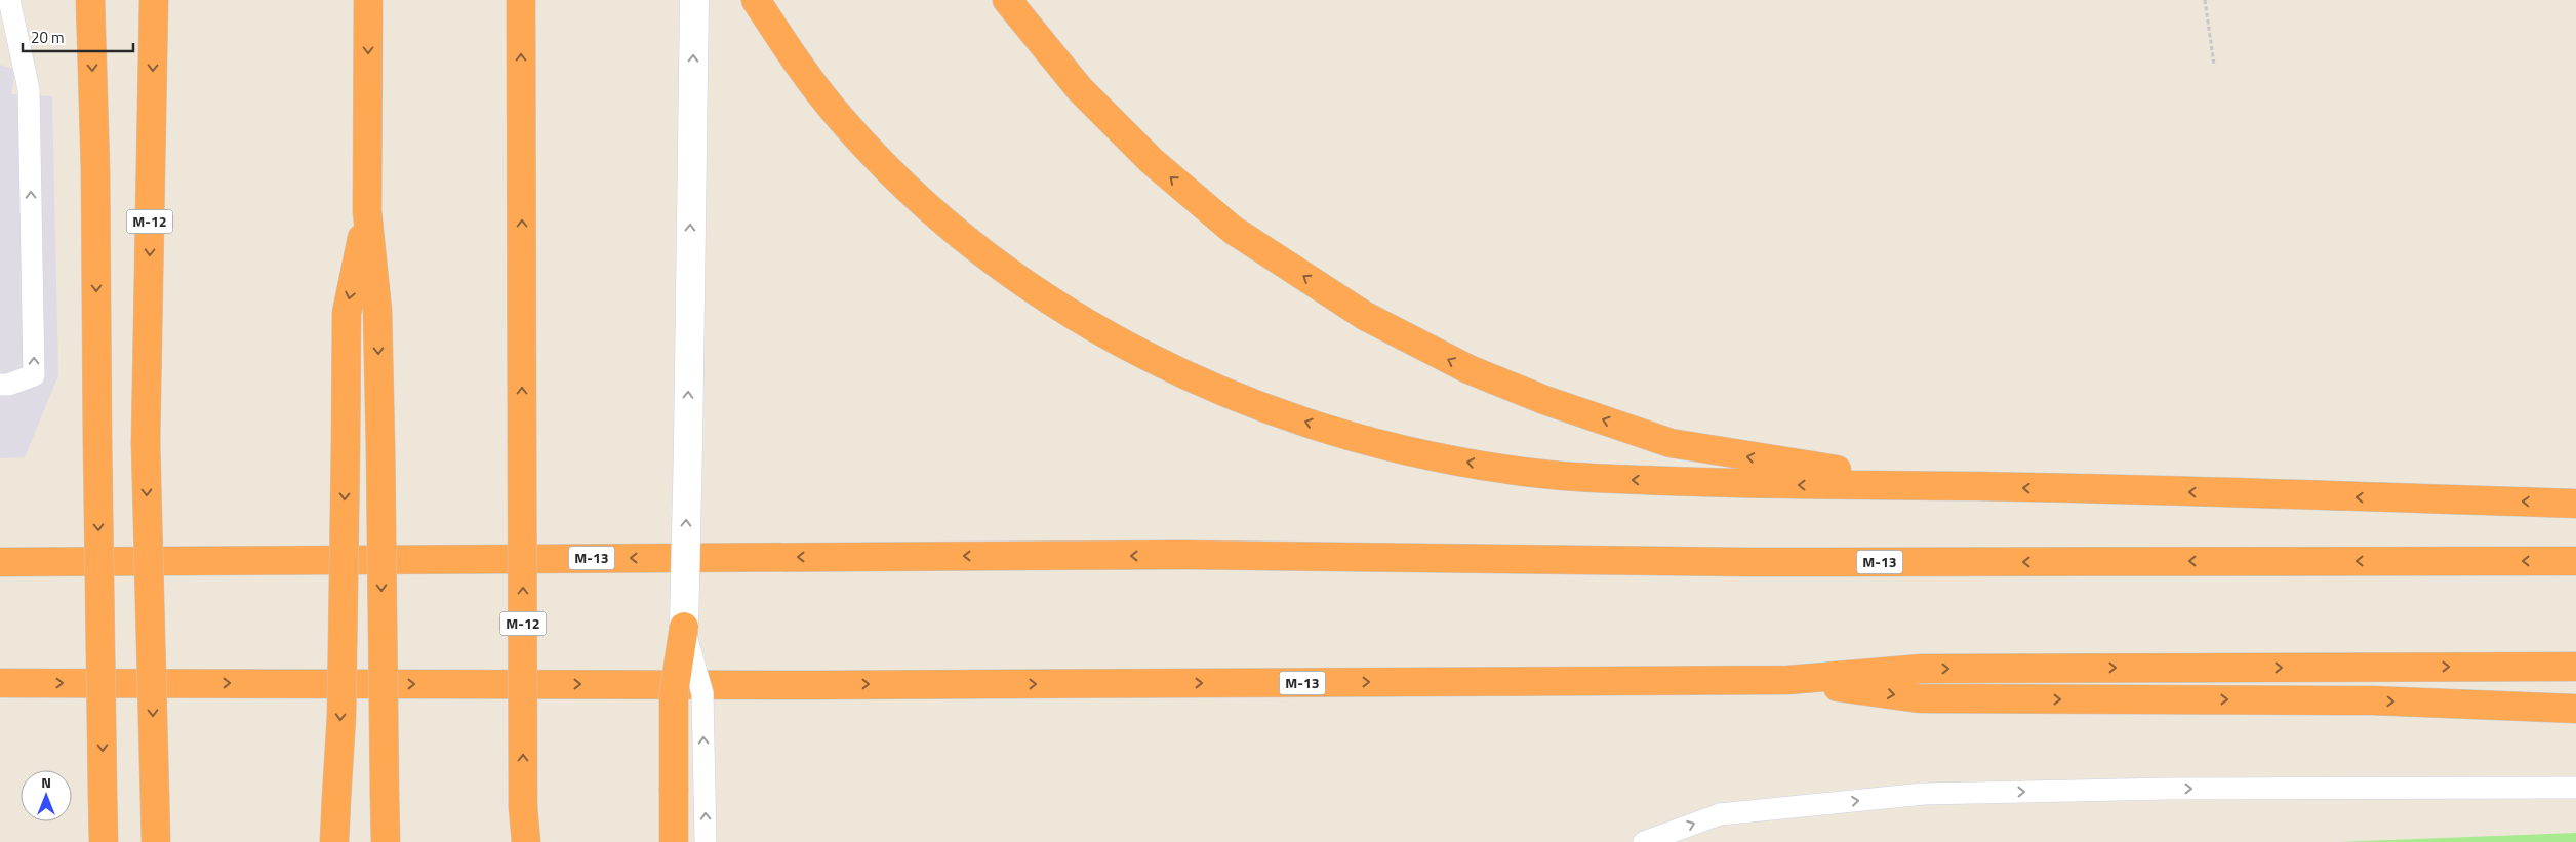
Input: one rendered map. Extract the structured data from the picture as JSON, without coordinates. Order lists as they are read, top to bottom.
{
  "streets": {
    "highway": ["M-12", "M-13"]
  },
  "scale_bar": "20 m",
  "north": "top"
}
